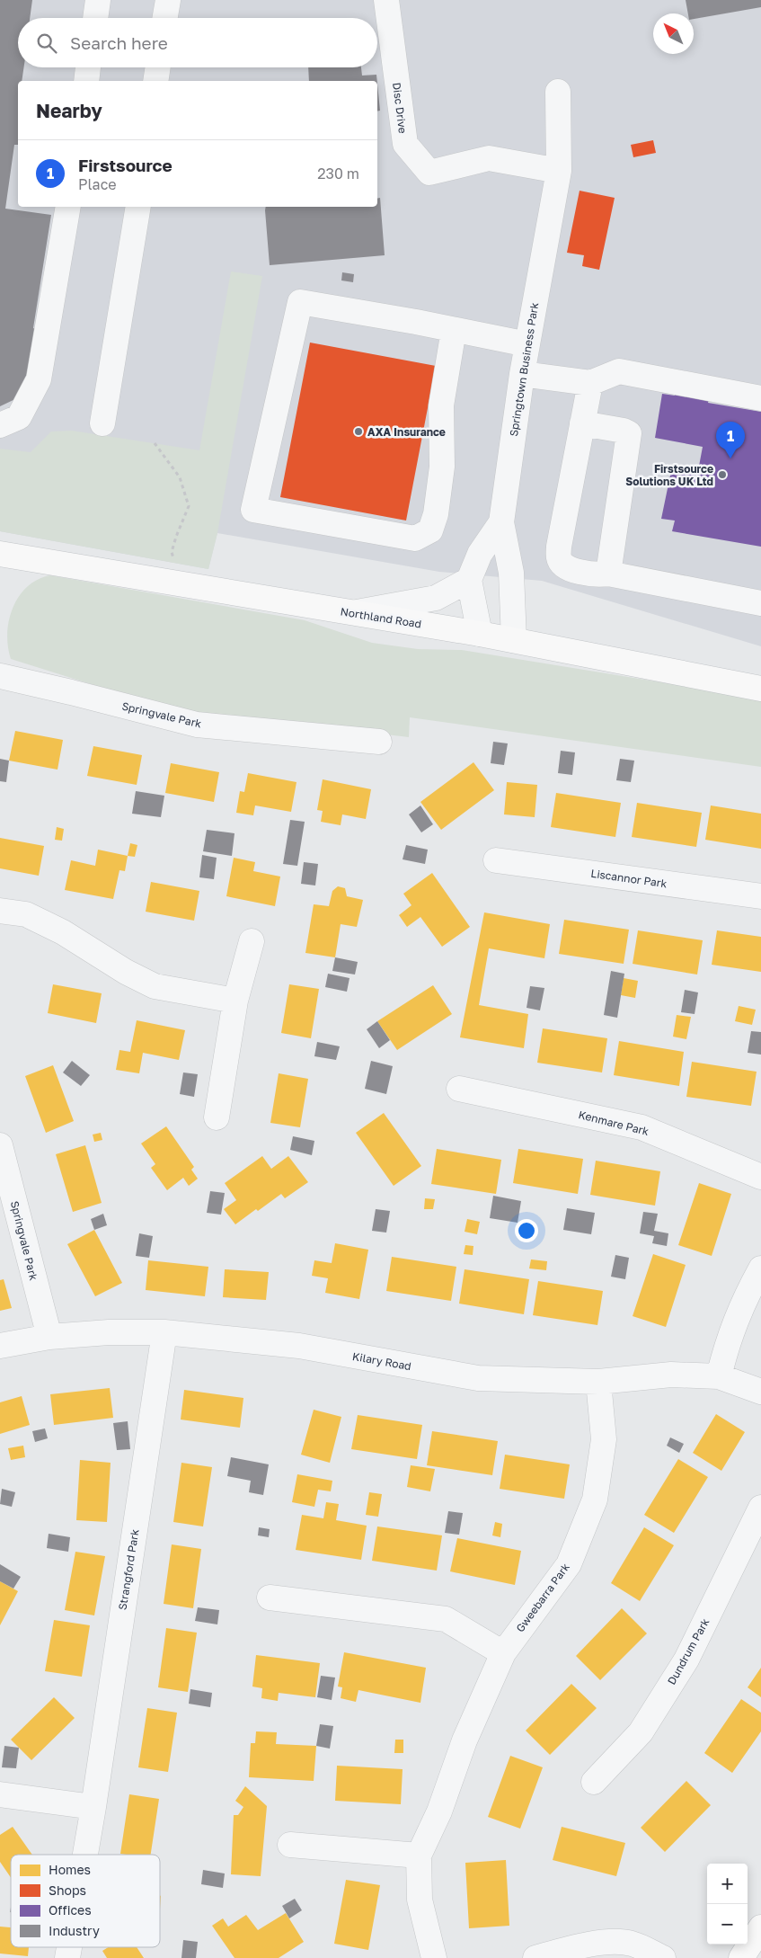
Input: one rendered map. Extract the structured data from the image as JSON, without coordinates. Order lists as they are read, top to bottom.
{
  "streets": {
    "main road": ["Northland Road"],
    "street": [
      "Disc Drive",
      "Springtown Business Park",
      "Springvale Park",
      "Liscannor Park",
      "Kenmare Park",
      "Kilary Road",
      "Strangford Park",
      "Gweebarra Park",
      "Dundrum Park"
    ]
  },
  "crossings": [
    ["Disc Drive", "Springtown Business Park"],
    ["Springtown Business Park", "Northland Road"],
    ["Springvale Park", "Kilary Road"],
    ["Kilary Road", "Strangford Park"],
    ["Kilary Road", "Gweebarra Park"]
  ],
  "places": ["AXA Insurance", "Firstsource Solutions UK Ltd"],
  "legend": [
    "Homes",
    "Shops",
    "Offices",
    "Industry"
  ],
  "north": "top left",
  "page": {
    "search": "Search here",
    "heading": "Nearby",
    "list": [
      {
        "mark": "1",
        "name": "Firstsource",
        "note": "Place",
        "value": "230 m"
      }
    ],
    "pins": "1",
    "map_buttons": ["+", "−"]
  }
}
